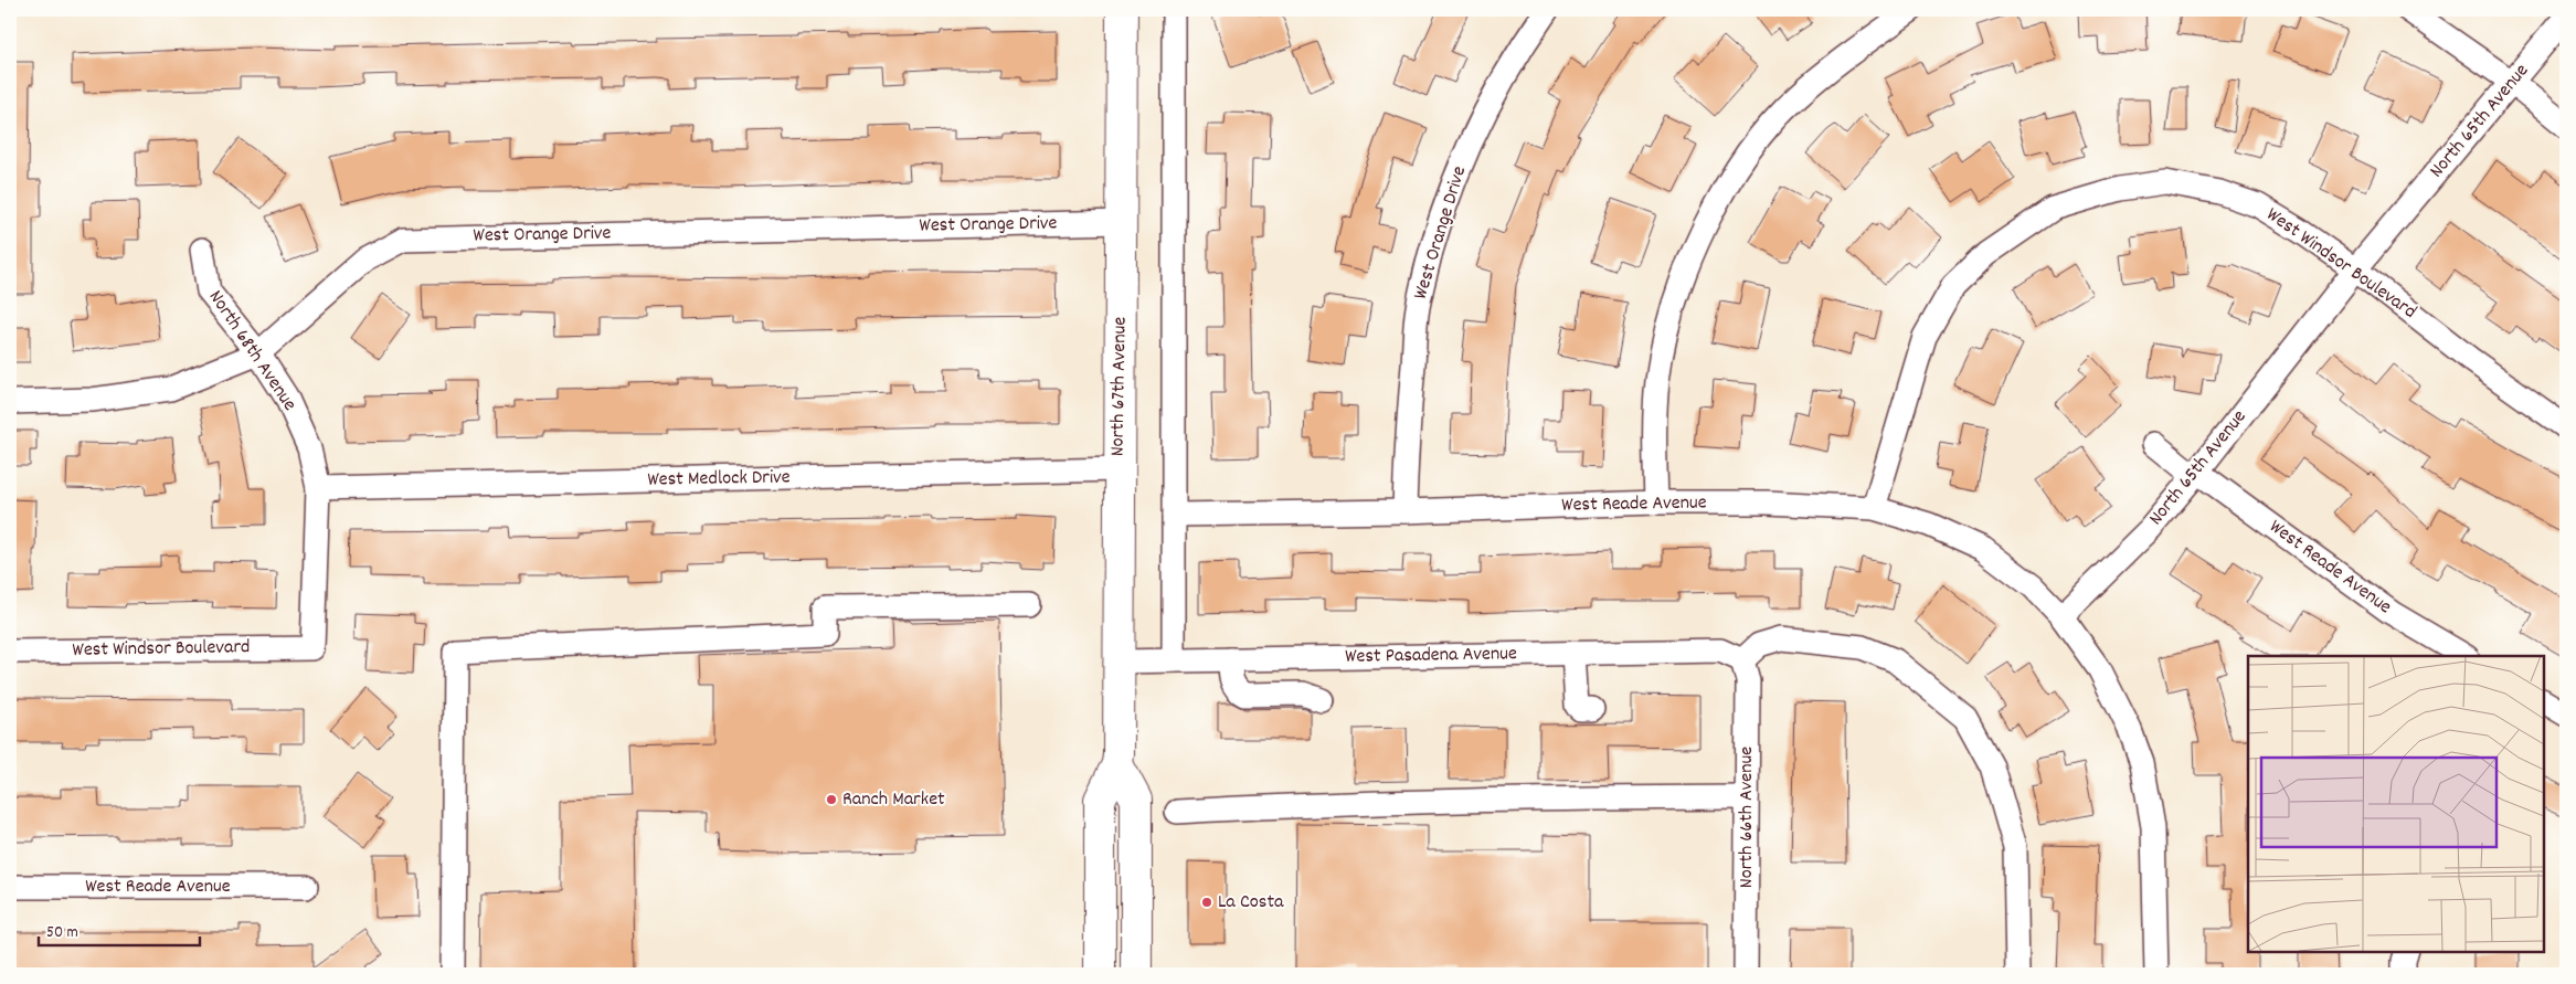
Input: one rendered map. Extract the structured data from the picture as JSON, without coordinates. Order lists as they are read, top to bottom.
{
  "streets": {
    "main road": ["North 67th Avenue"],
    "street": [
      "North 65th Avenue",
      "West Orange Drive",
      "West Windsor Boulevard",
      "North 68th Avenue",
      "West Medlock Drive",
      "West Reade Avenue",
      "West Pasadena Avenue",
      "North 66th Avenue"
    ]
  },
  "crossings": [
    ["North 65th Avenue", "West Windsor Boulevard"],
    ["North 65th Avenue", "West Reade Avenue"],
    ["West Orange Drive", "North 68th Avenue"],
    ["West Orange Drive", "North 67th Avenue"],
    ["West Orange Drive", "West Reade Avenue"],
    ["West Windsor Boulevard", "North 68th Avenue"],
    ["West Windsor Boulevard", "West Reade Avenue"],
    ["North 68th Avenue", "West Medlock Drive"],
    ["North 67th Avenue", "West Medlock Drive"],
    ["North 67th Avenue", "West Pasadena Avenue"],
    ["West Pasadena Avenue", "North 66th Avenue"]
  ],
  "places": ["Ranch Market", "La Costa"],
  "scale_bar": "50 m"
}
